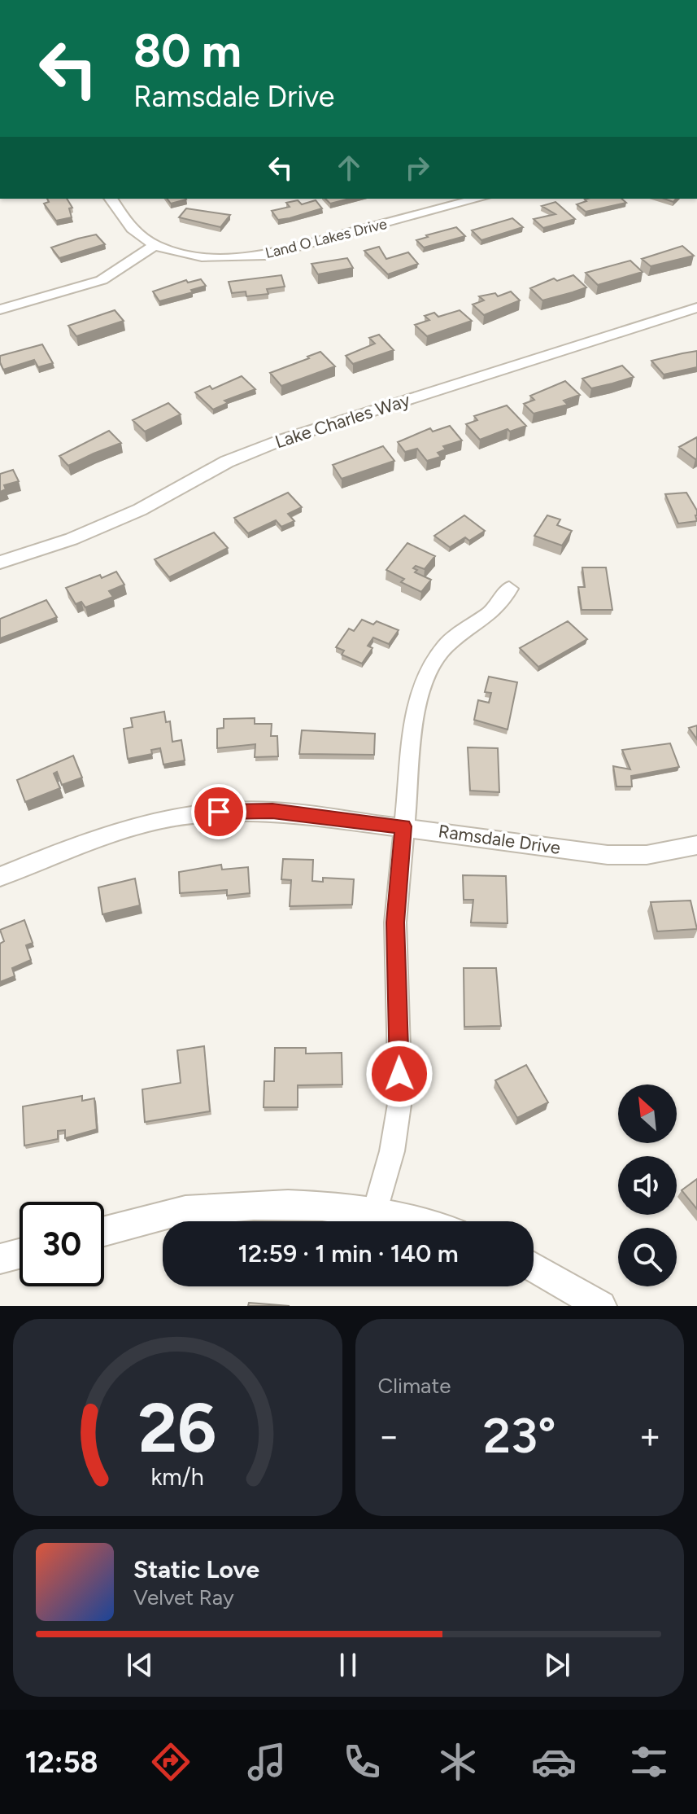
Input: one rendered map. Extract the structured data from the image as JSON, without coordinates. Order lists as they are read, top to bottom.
{
  "streets": {
    "street": ["Land O Lakes Drive", "Lake Charles Way", "Ramsdale Drive"]
  },
  "north": "top left",
  "page": {
    "turn": ["80 m", "Ramsdale Drive"],
    "limit": "30",
    "trip": "12:59 · 1 min · 140 m",
    "tile": "Climate",
    "heat": ["−", "23°", "+"],
    "song": ["Static Love", "Velvet Ray"],
    "tabs": "12:58",
    "gauge": ["26", "km/h"]
  }
}
